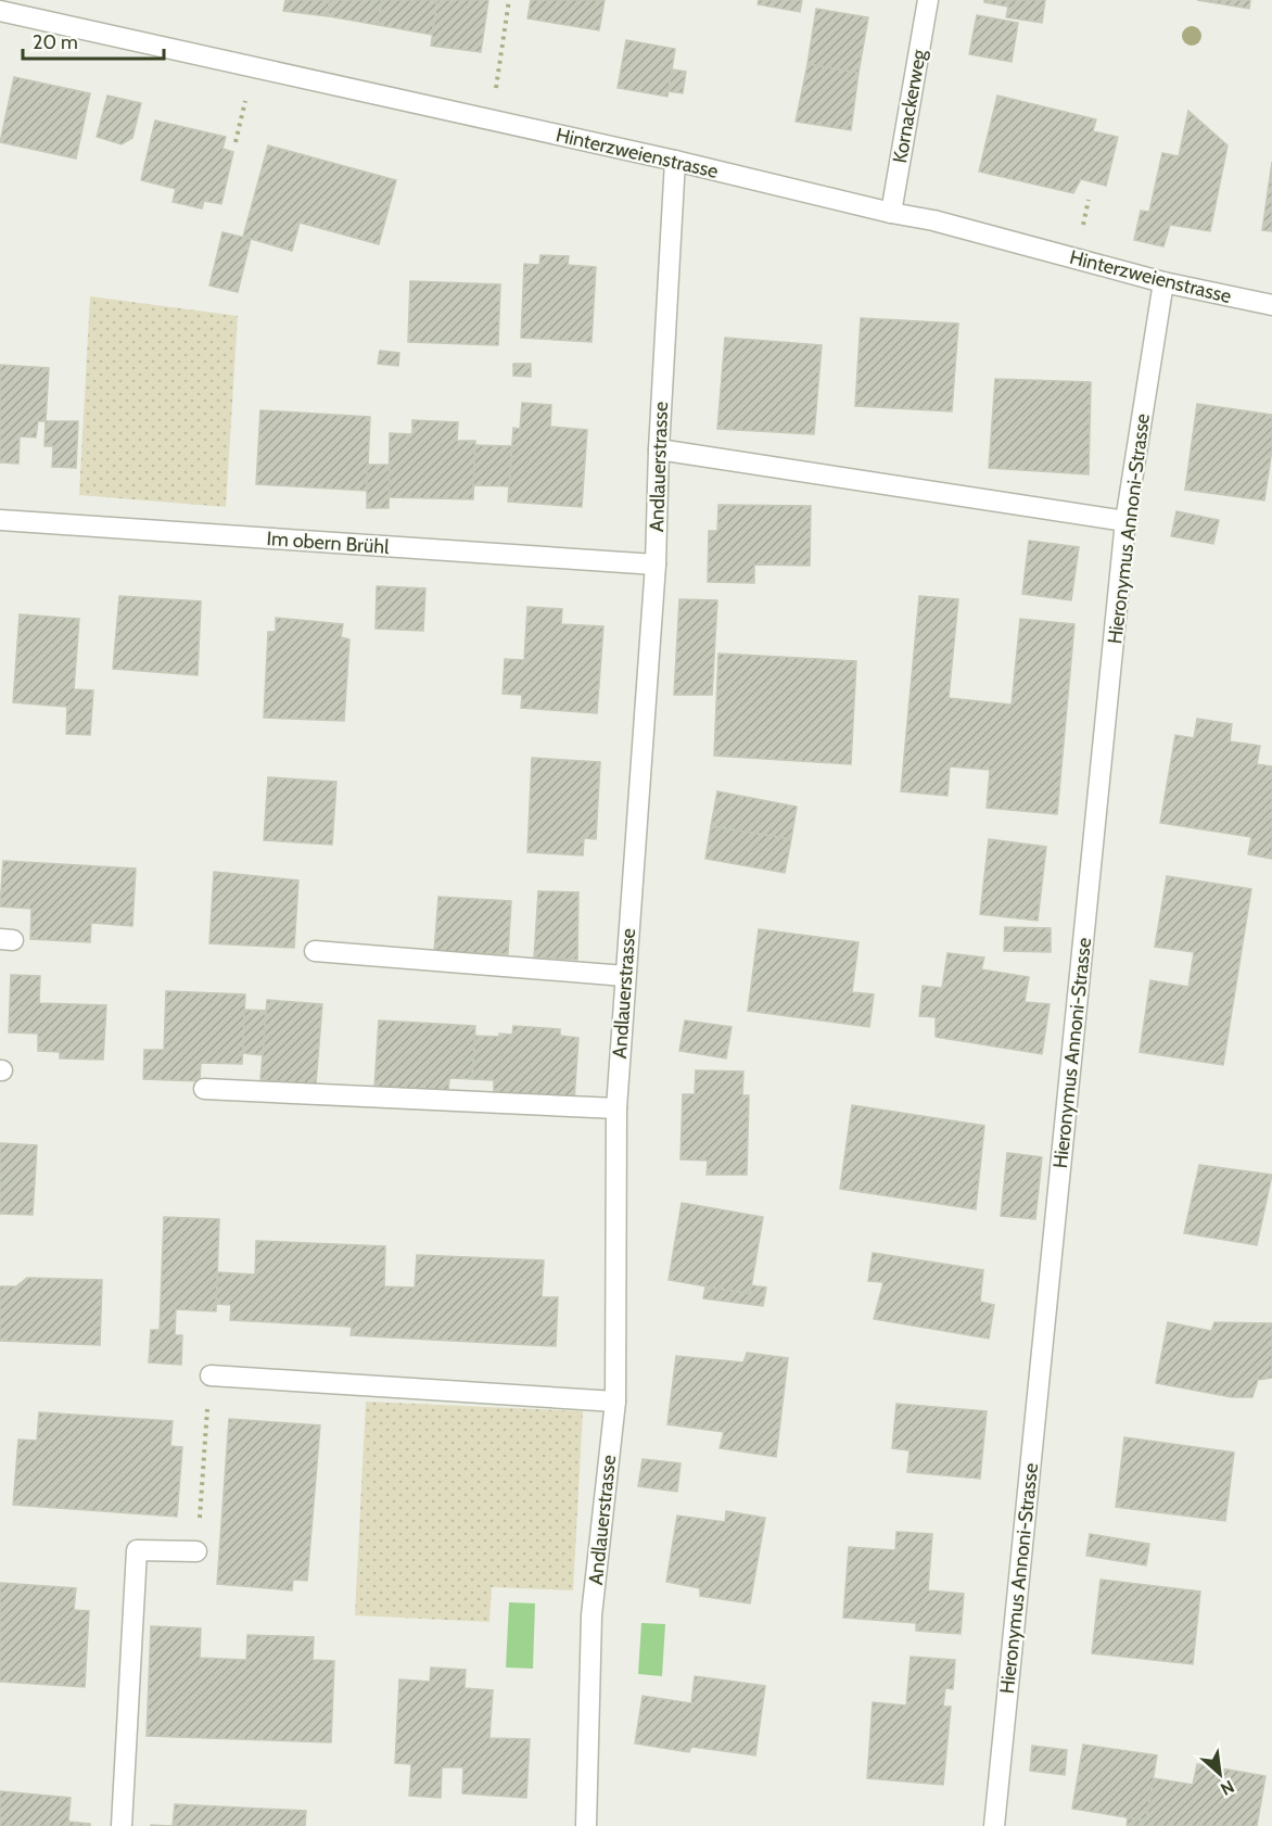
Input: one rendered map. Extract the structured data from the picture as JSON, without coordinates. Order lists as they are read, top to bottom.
{
  "streets": {
    "street": [
      "Kornackerweg",
      "Hinterzweienstrasse",
      "Andlauerstrasse",
      "Hieronymus Annoni-Strasse",
      "Im obern Brühl"
    ]
  },
  "crossings": [
    ["Kornackerweg", "Hinterzweienstrasse"],
    ["Hinterzweienstrasse", "Andlauerstrasse"],
    ["Hinterzweienstrasse", "Hieronymus Annoni-Strasse"],
    ["Andlauerstrasse", "Im obern Brühl"]
  ],
  "scale_bar": "20 m",
  "north": "bottom right"
}
